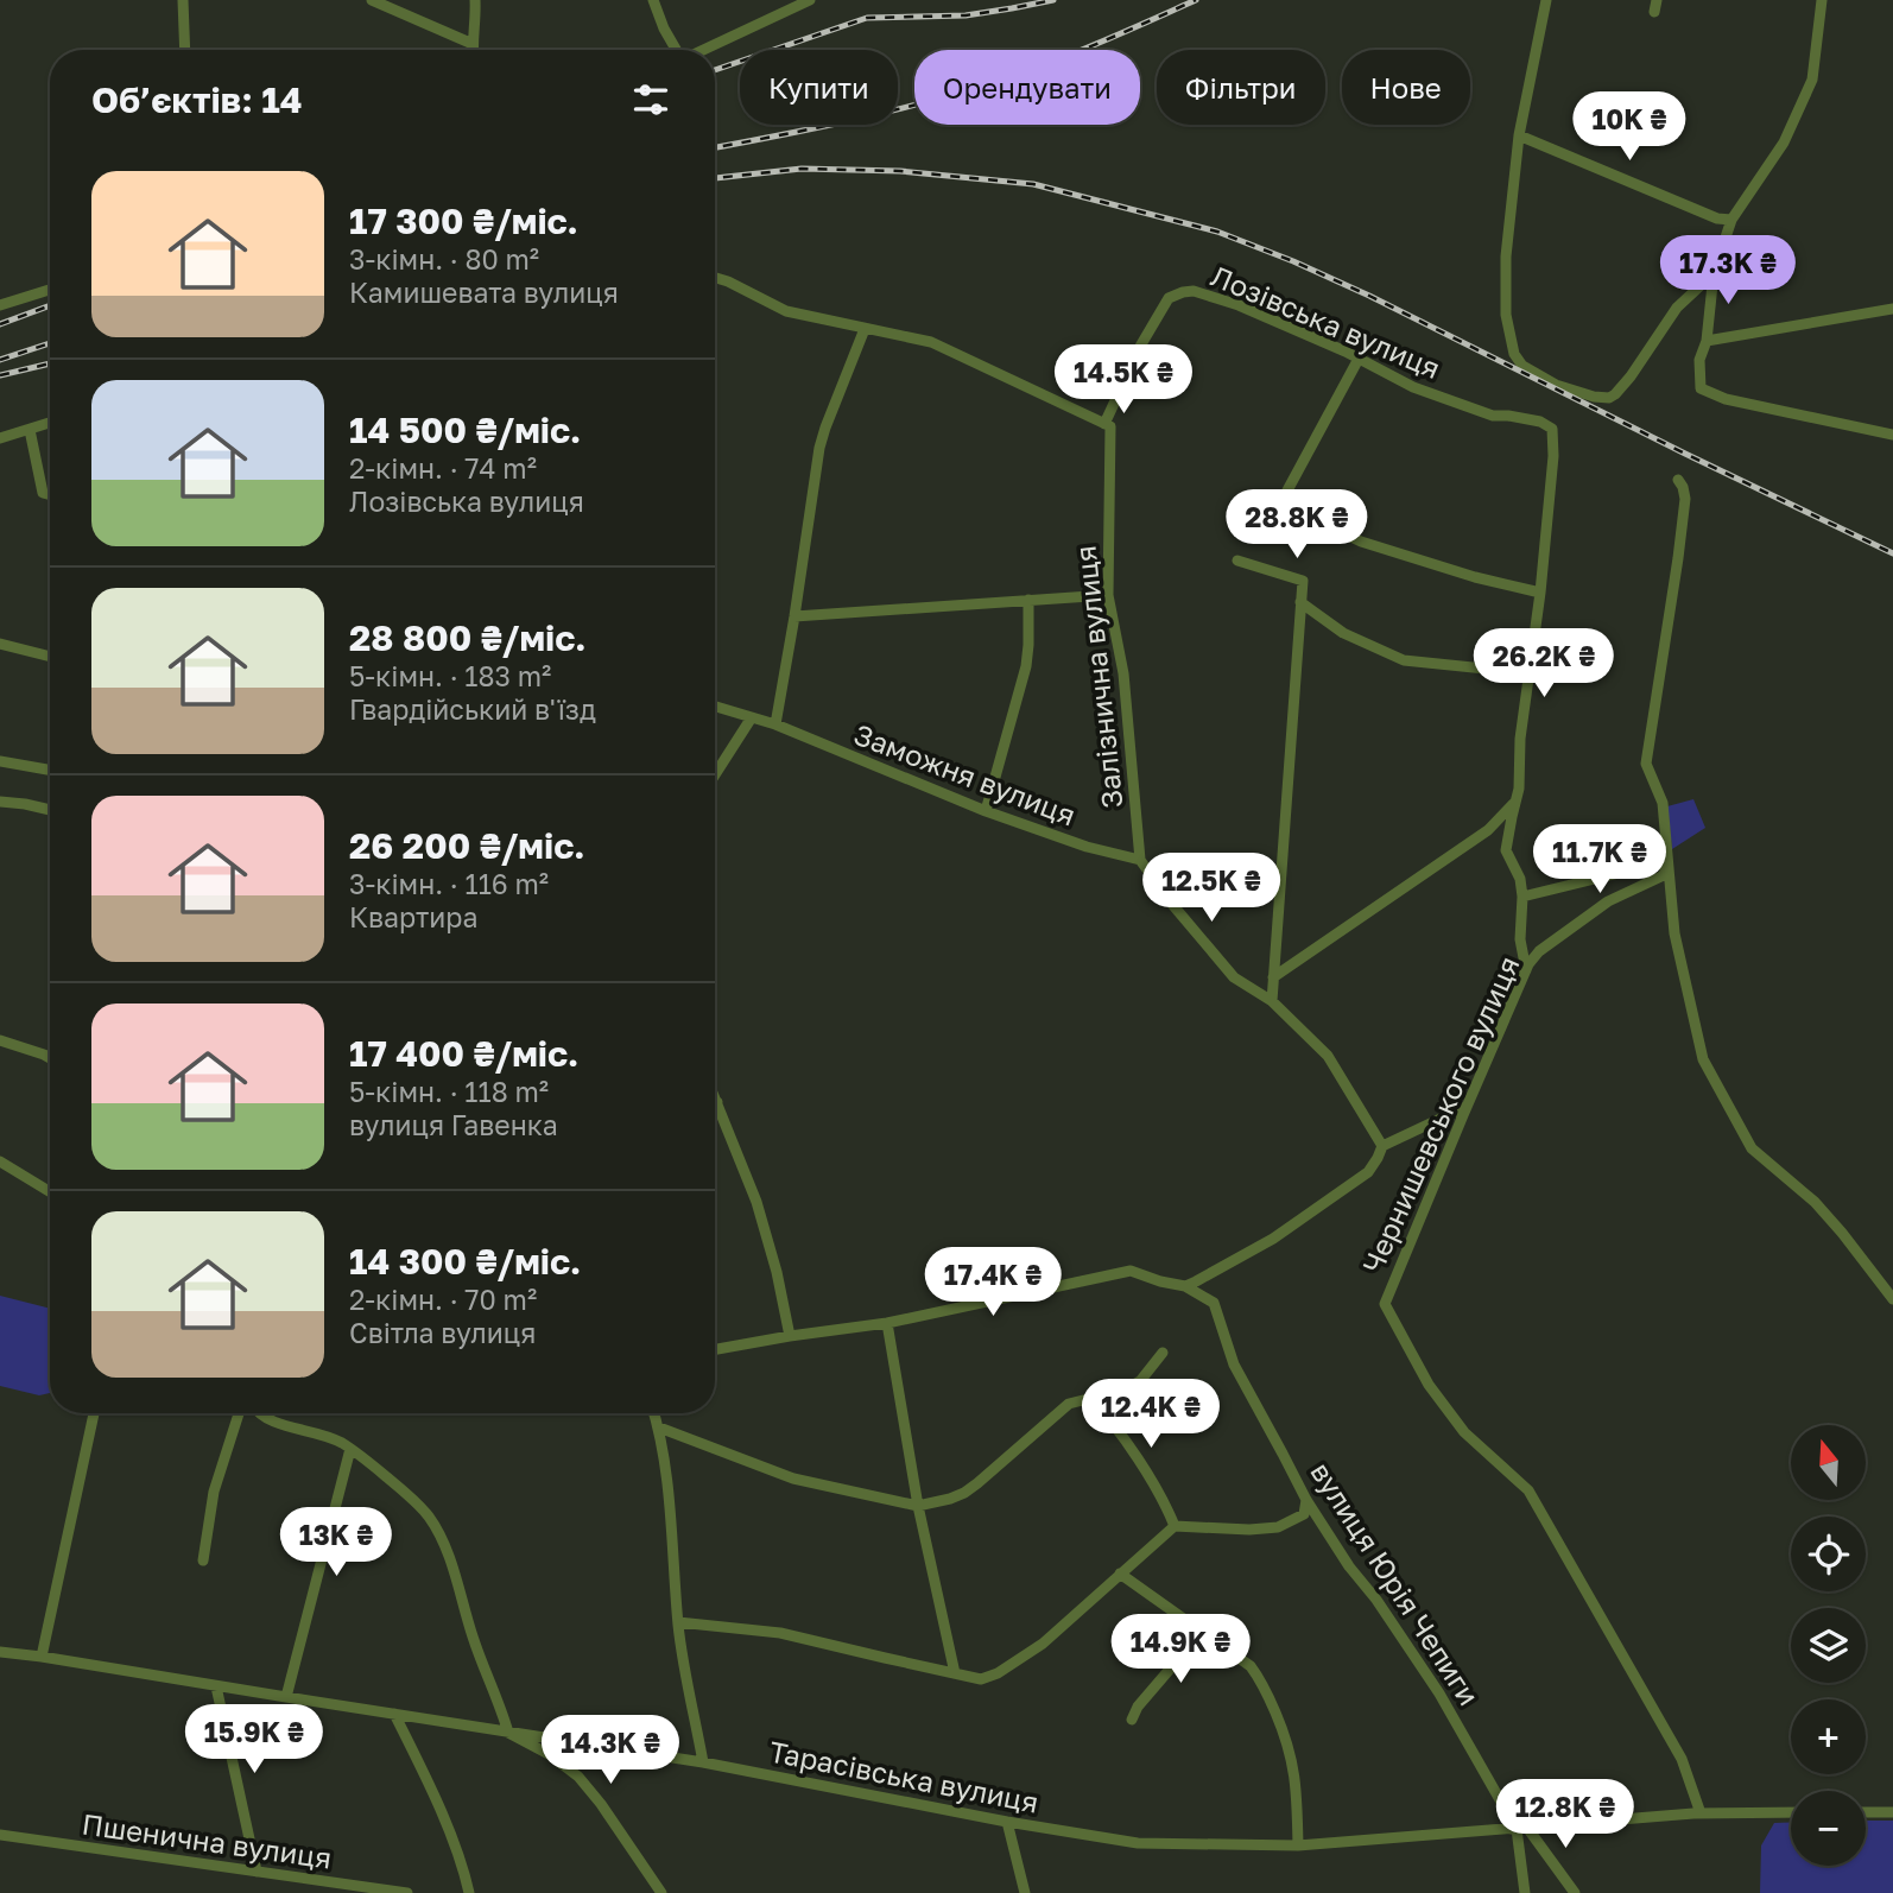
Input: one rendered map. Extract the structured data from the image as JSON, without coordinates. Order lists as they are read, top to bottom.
{
  "streets": {
    "street": [
      "Лозівська вулиця",
      "Залізнична вулиця",
      "Заможня вулиця",
      "Чернишевського вулиця",
      "вулиця Юрія Чепиги",
      "Тарасівська вулиця",
      "Пшенична вулиця"
    ]
  },
  "crossings": [
    ["Лозівська вулиця", "Залізнична вулиця"],
    ["Залізнична вулиця", "Заможня вулиця"],
    ["Чернишевського вулиця", "Тарасівська вулиця"],
    ["вулиця Юрія Чепиги", "Тарасівська вулиця"]
  ],
  "north": "top",
  "page": {
    "chip": [
      "Купити",
      "Орендувати",
      "Фільтри",
      "Нове"
    ],
    "heading": "Об’єктів: 14",
    "price": [
      "10K ₴",
      "17.3K ₴",
      "14.5K ₴",
      "28.8K ₴",
      "26.2K ₴",
      "11.7K ₴",
      "12.5K ₴",
      "17.4K ₴",
      "12.4K ₴",
      "13K ₴",
      "14.9K ₴",
      "15.9K ₴",
      "14.3K ₴",
      "12.8K ₴"
    ],
    "list": [
      {
        "name": "17 300 ₴/міс.",
        "note": "3-кімн. · 80 m² · Камишевата вулиця"
      },
      {
        "name": "14 500 ₴/міс.",
        "note": "2-кімн. · 74 m² · Лозівська вулиця"
      },
      {
        "name": "28 800 ₴/міс.",
        "note": "5-кімн. · 183 m² · Гвардійський в'їзд"
      },
      {
        "name": "26 200 ₴/міс.",
        "note": "3-кімн. · 116 m² · Квартира"
      },
      {
        "name": "17 400 ₴/міс.",
        "note": "5-кімн. · 118 m² · вулиця Гавенка"
      },
      {
        "name": "14 300 ₴/міс.",
        "note": "2-кімн. · 70 m² · Світла вулиця"
      }
    ],
    "map_buttons": ["+", "−"]
  }
}
